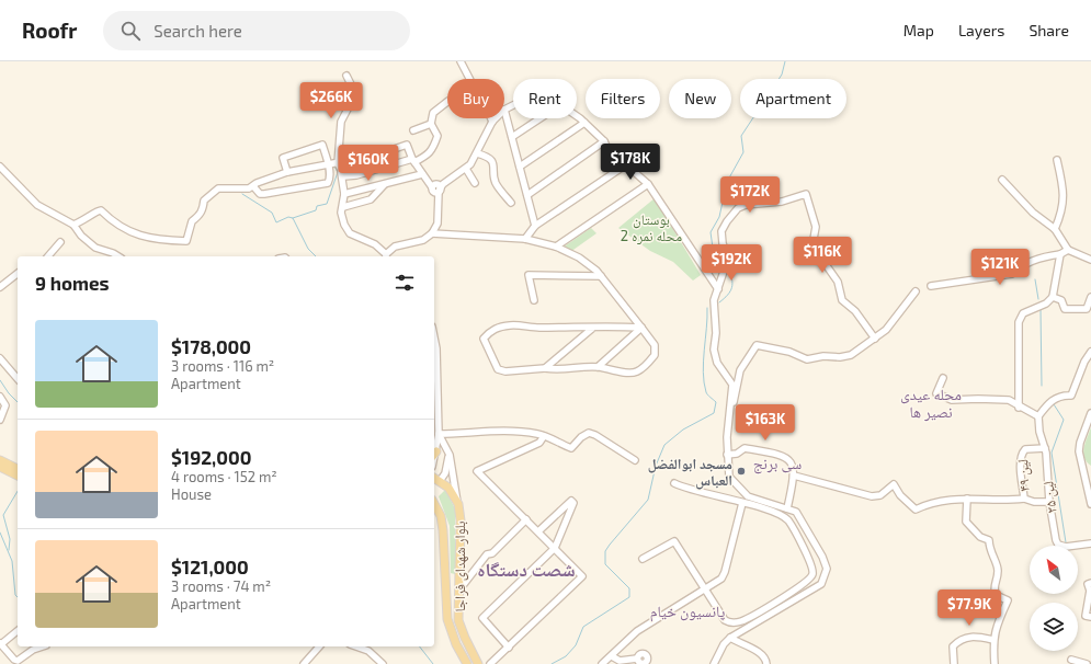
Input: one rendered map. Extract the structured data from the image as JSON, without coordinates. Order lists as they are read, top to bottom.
{
  "streets": {
    "main road": ["بلوار شهدای فراجا"],
    "street": ["لین ۴۹", "لین ۲۵"]
  },
  "crossings": [
    ["لین ۴۹", "لین ۲۵"]
  ],
  "districts": [
    "محله عیدی نصیر ها",
    "سی برنج",
    "شصت دستگاه",
    "پانسیون خیام"
  ],
  "parks": ["بوستان محله نمره 2"],
  "places": ["مسجد ابوالفضل العباس"],
  "north": "top left",
  "page": {
    "header": "Roofr",
    "search": "Search here",
    "nav": ["Map", "Layers", "Share"],
    "chip": [
      "Buy",
      "Rent",
      "Filters",
      "New",
      "Apartment"
    ],
    "price": [
      "$266K",
      "$178K",
      "$160K",
      "$172K",
      "$116K",
      "$192K",
      "$121K",
      "$163K",
      "$77.9K"
    ],
    "heading": "9 homes",
    "list": [
      {
        "name": "$178,000",
        "note": "3 rooms · 116 m² · Apartment"
      },
      {
        "name": "$192,000",
        "note": "4 rooms · 152 m² · House"
      },
      {
        "name": "$121,000",
        "note": "3 rooms · 74 m² · Apartment"
      }
    ]
  }
}
